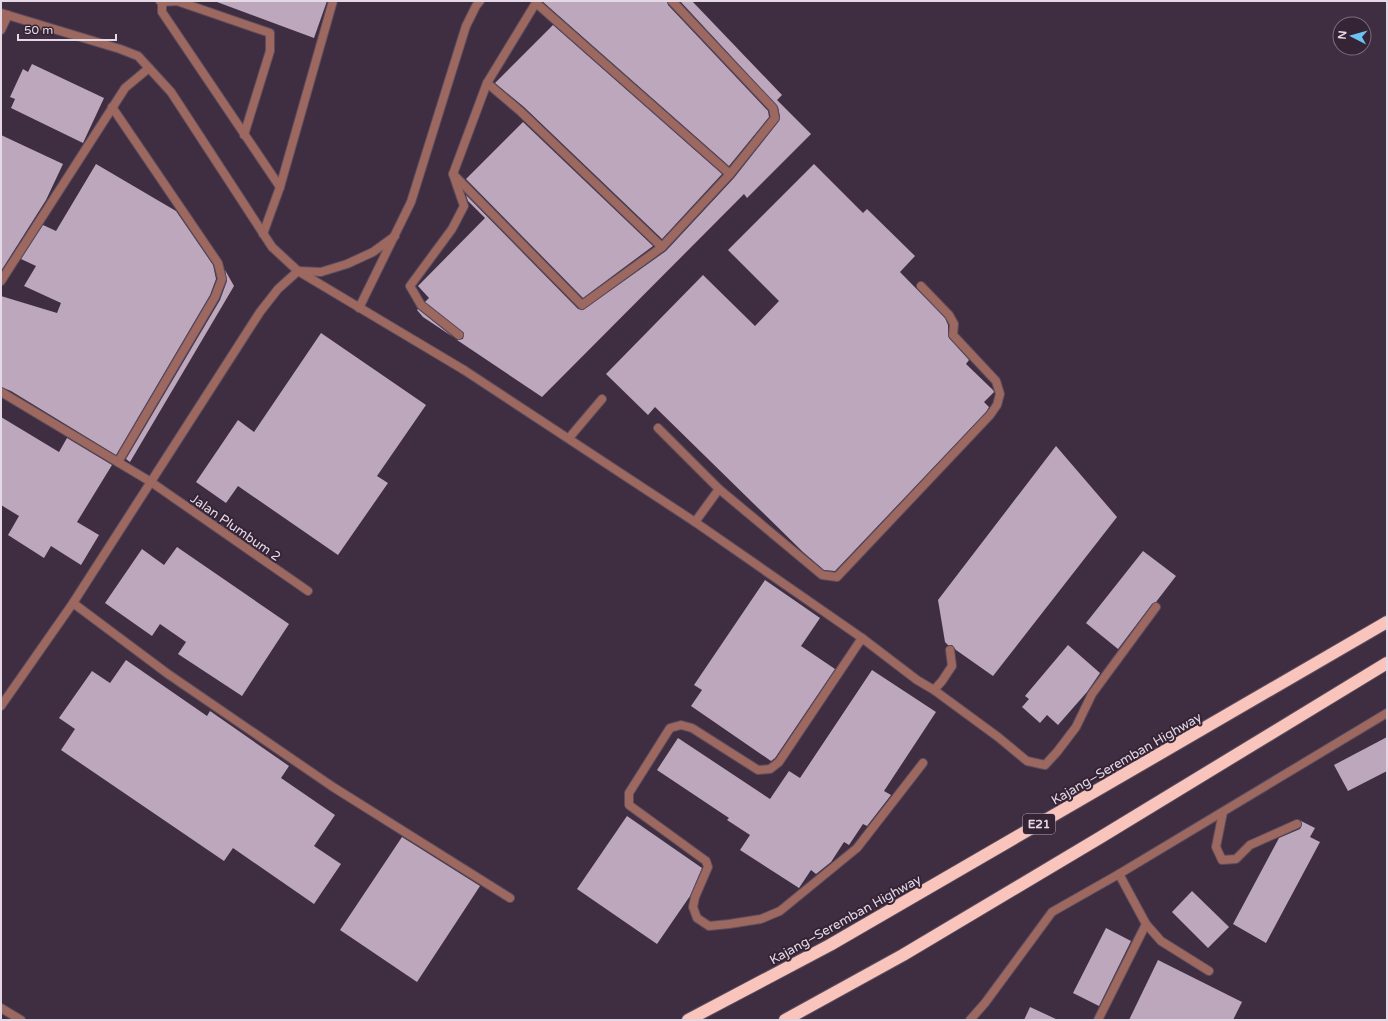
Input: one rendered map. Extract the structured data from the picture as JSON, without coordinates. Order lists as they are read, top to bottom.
{
  "streets": {
    "highway": ["Kajang–Seremban Highway", "E21"],
    "street": ["Jalan Plumbum 2"]
  },
  "scale_bar": "50 m",
  "north": "left"
}
